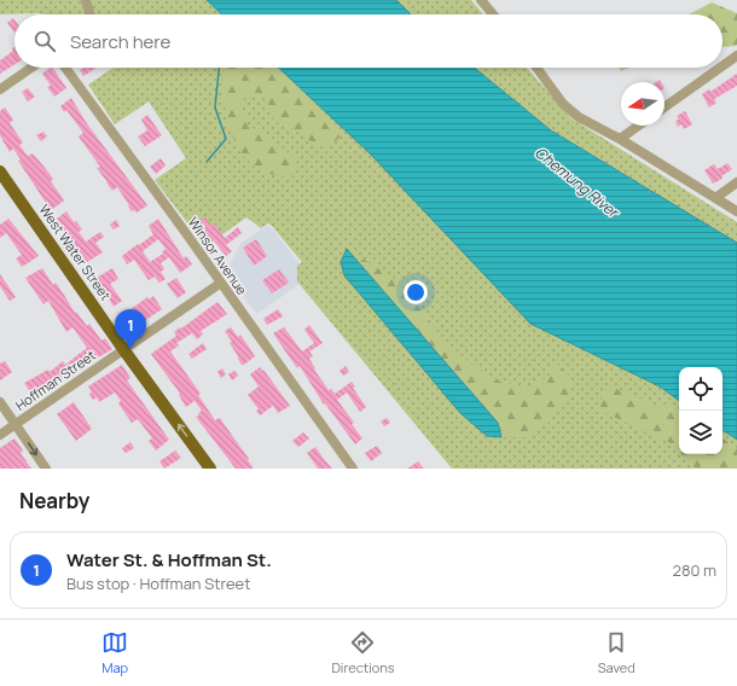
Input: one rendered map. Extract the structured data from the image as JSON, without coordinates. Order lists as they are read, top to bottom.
{
  "streets": {
    "main road": ["West Water Street"],
    "street": ["Winsor Avenue", "Hoffman Street"]
  },
  "crossings": [
    ["West Water Street", "Hoffman Street"],
    ["Winsor Avenue", "Hoffman Street"]
  ],
  "one_way": ["West Water Street"],
  "water": ["Chemung River"],
  "north": "left",
  "page": {
    "search": "Search here",
    "pins": "1",
    "heading": "Nearby",
    "list": [
      {
        "mark": "1",
        "name": "Water St. & Hoffman St.",
        "note": "Bus stop · Hoffman Street",
        "value": "280 m"
      }
    ],
    "nav": ["Map", "Directions", "Saved"]
  }
}
